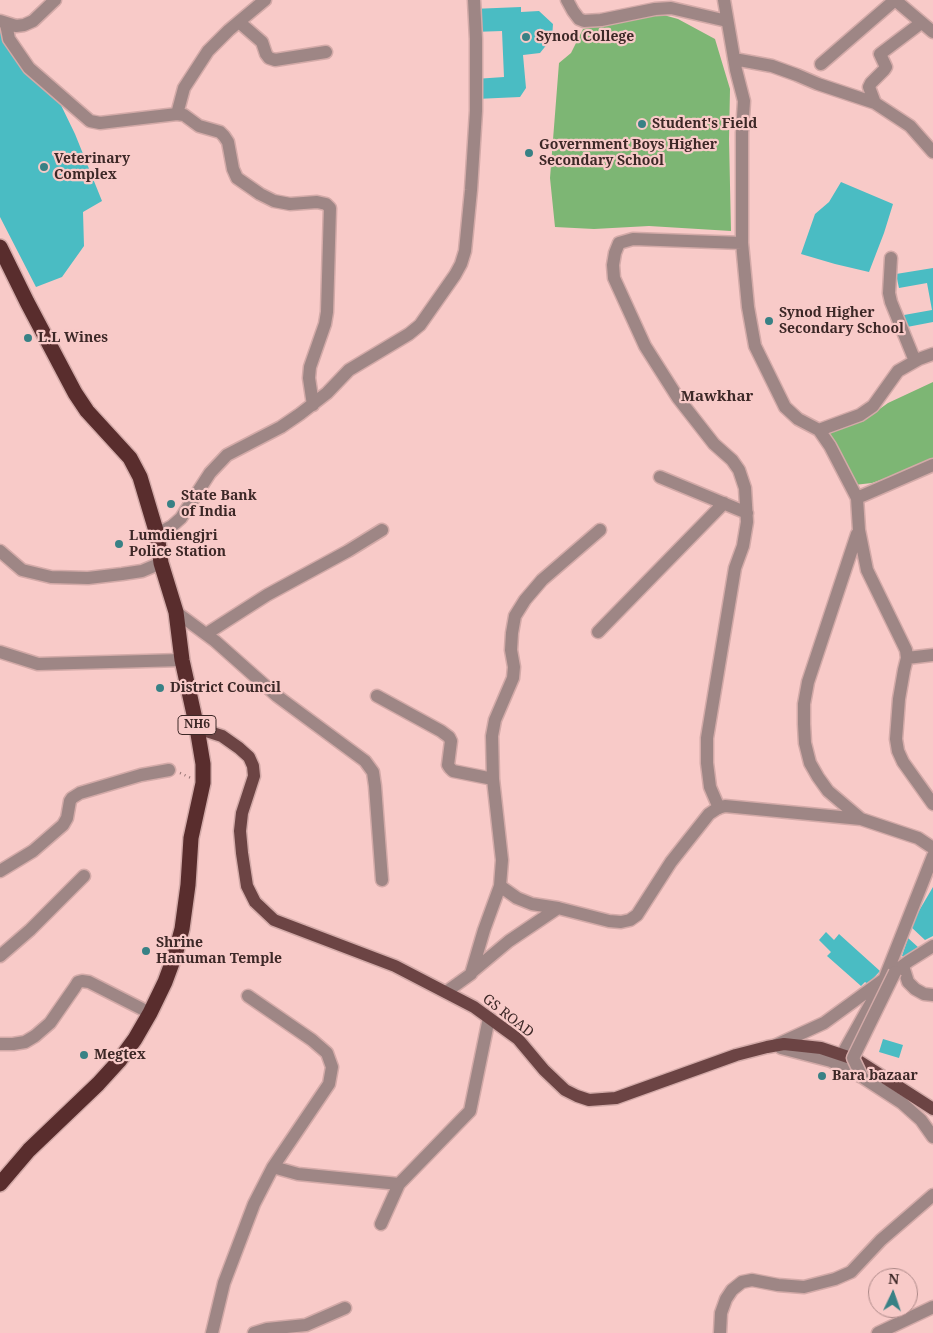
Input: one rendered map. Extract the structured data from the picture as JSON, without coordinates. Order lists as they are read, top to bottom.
{
  "streets": {
    "highway": ["NH6"],
    "main road": ["GS ROAD"]
  },
  "crossings": [
    ["NH6", "GS ROAD"]
  ],
  "districts": ["Mawkhar"],
  "places": [
    "Synod College",
    "Student's Field",
    "Government Boys Higher Secondary School",
    "Veterinary Complex",
    "Synod Higher Secondary School",
    "L.L Wines",
    "State Bank of India",
    "Lumdiengjri Police Station",
    "District Council",
    "Shrine Hanuman Temple",
    "Megtex",
    "Bara bazaar"
  ],
  "north": "top"
}
